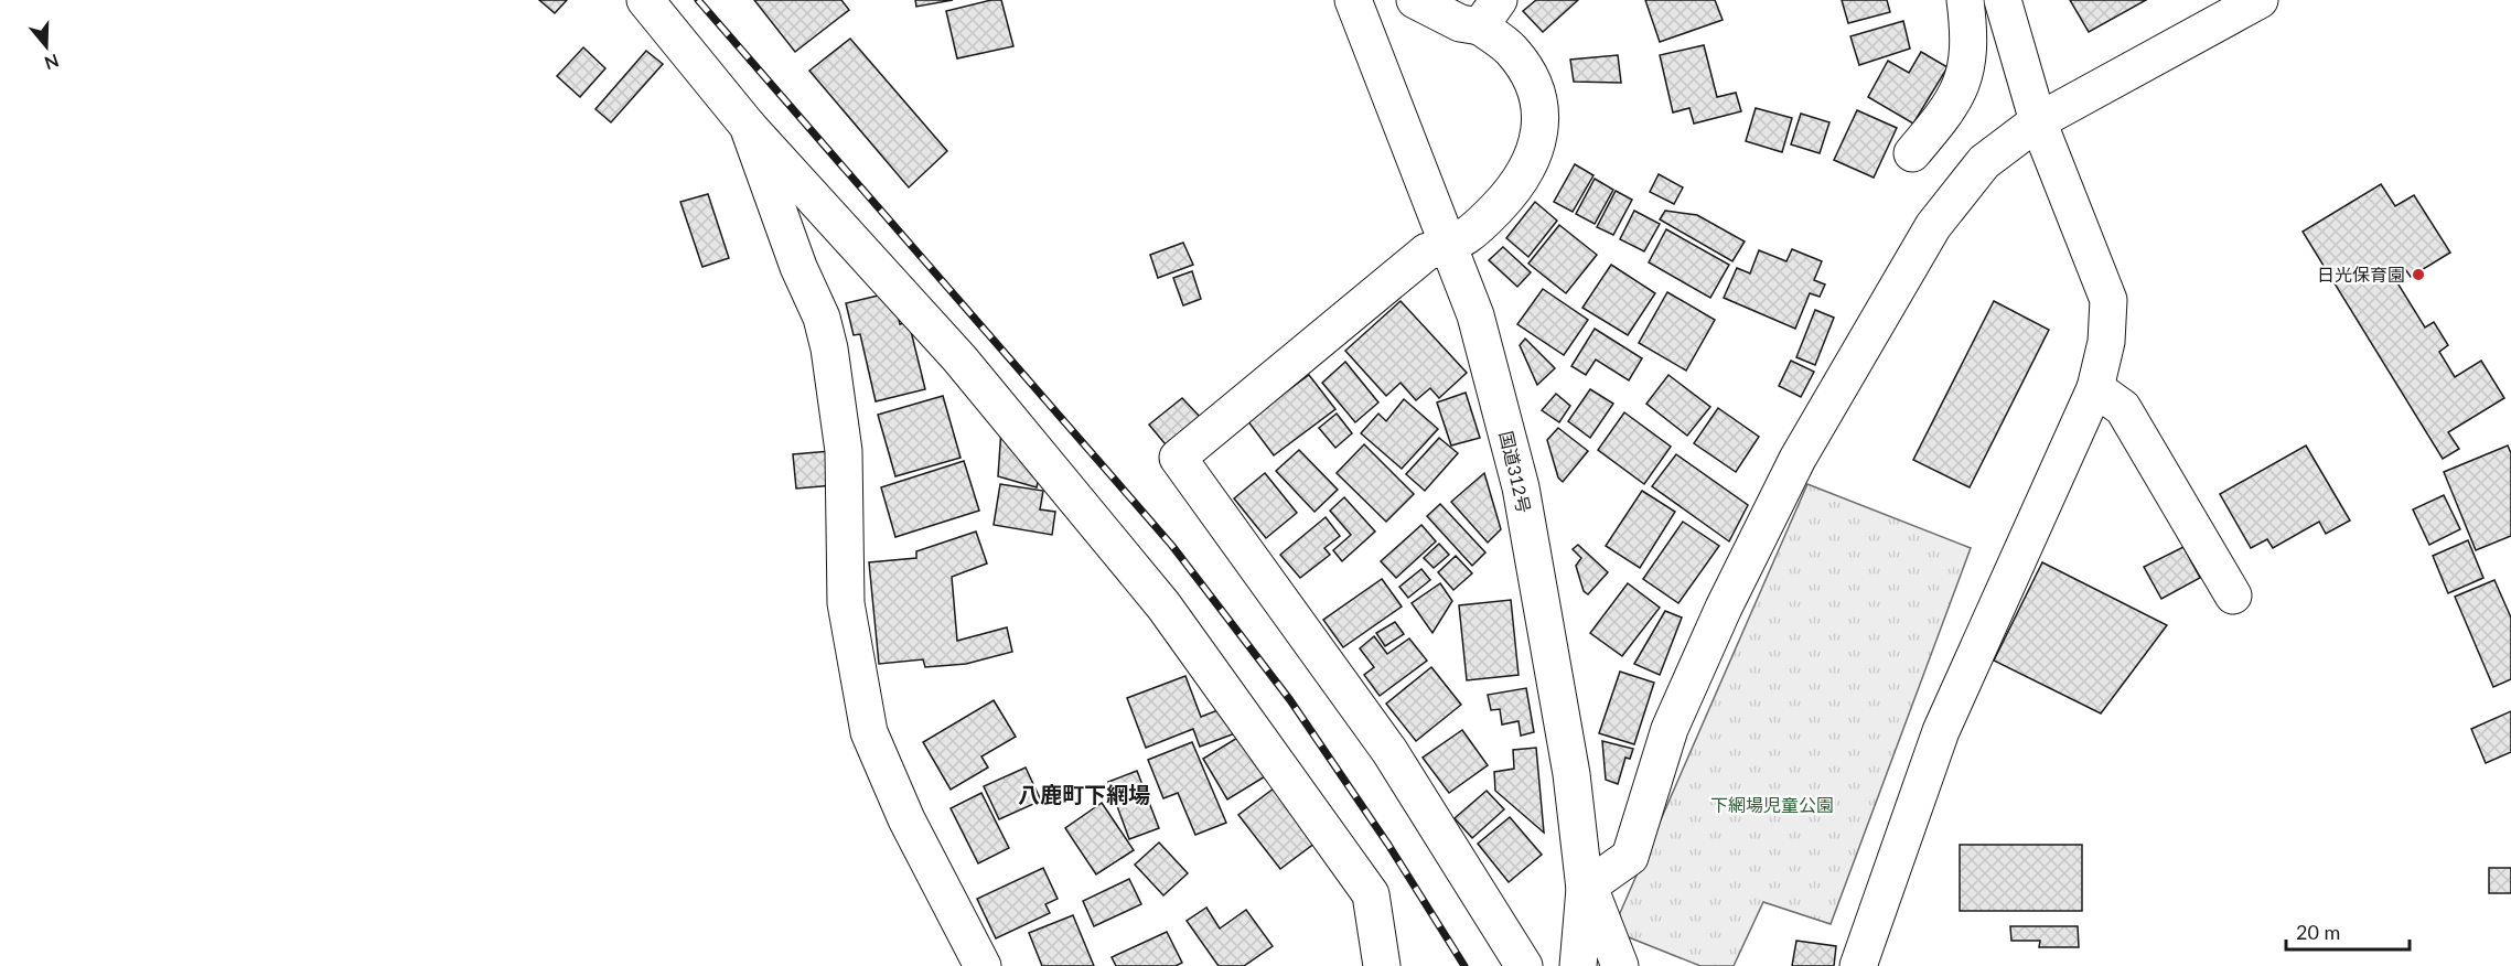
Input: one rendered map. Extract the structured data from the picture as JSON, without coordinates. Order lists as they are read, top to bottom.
{
  "streets": {
    "main road": ["国道312号"]
  },
  "districts": ["八鹿町下網場"],
  "parks": ["下網場児童公園"],
  "places": ["日光保育園"],
  "scale_bar": "20 m",
  "north": "bottom"
}
